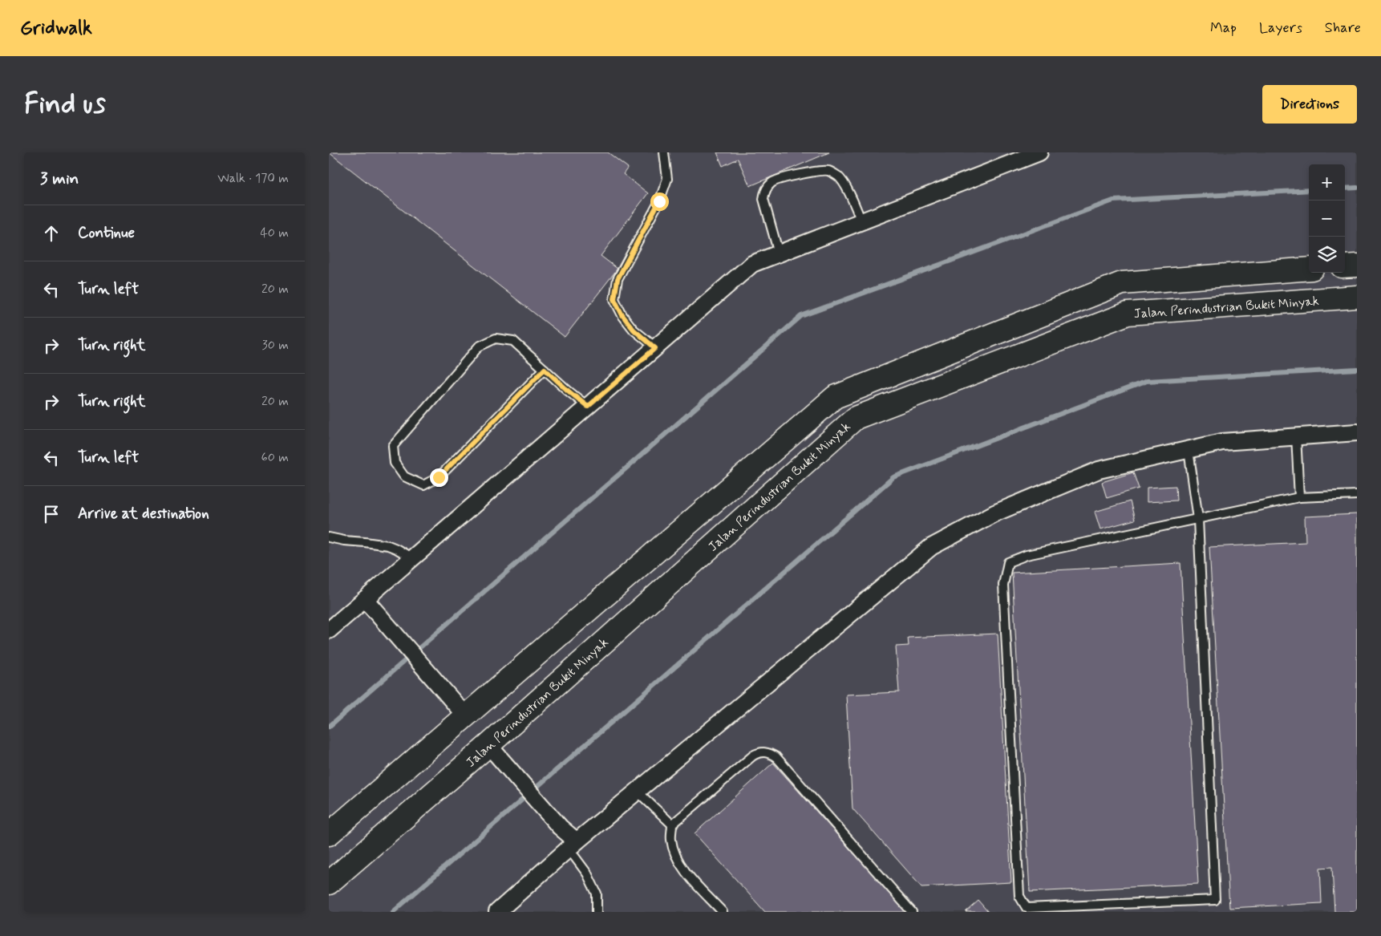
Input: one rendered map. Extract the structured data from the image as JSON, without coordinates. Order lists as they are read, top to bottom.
{
  "streets": {
    "main road": ["Jalan Perindustrian Bukit Minyak"]
  },
  "page": {
    "header": "Gridwalk",
    "nav": ["Map", "Layers", "Share"],
    "buttons": "Directions",
    "title": "Find us",
    "heading": ["3 min", "Walk · 170 m"],
    "map_buttons": ["+", "−"],
    "list": [
      ["Continue", "40 m"],
      ["Turn left", "20 m"],
      ["Turn right", "30 m"],
      ["Turn right", "20 m"],
      ["Turn left", "60 m"],
      "Arrive at destination"
    ]
  }
}
